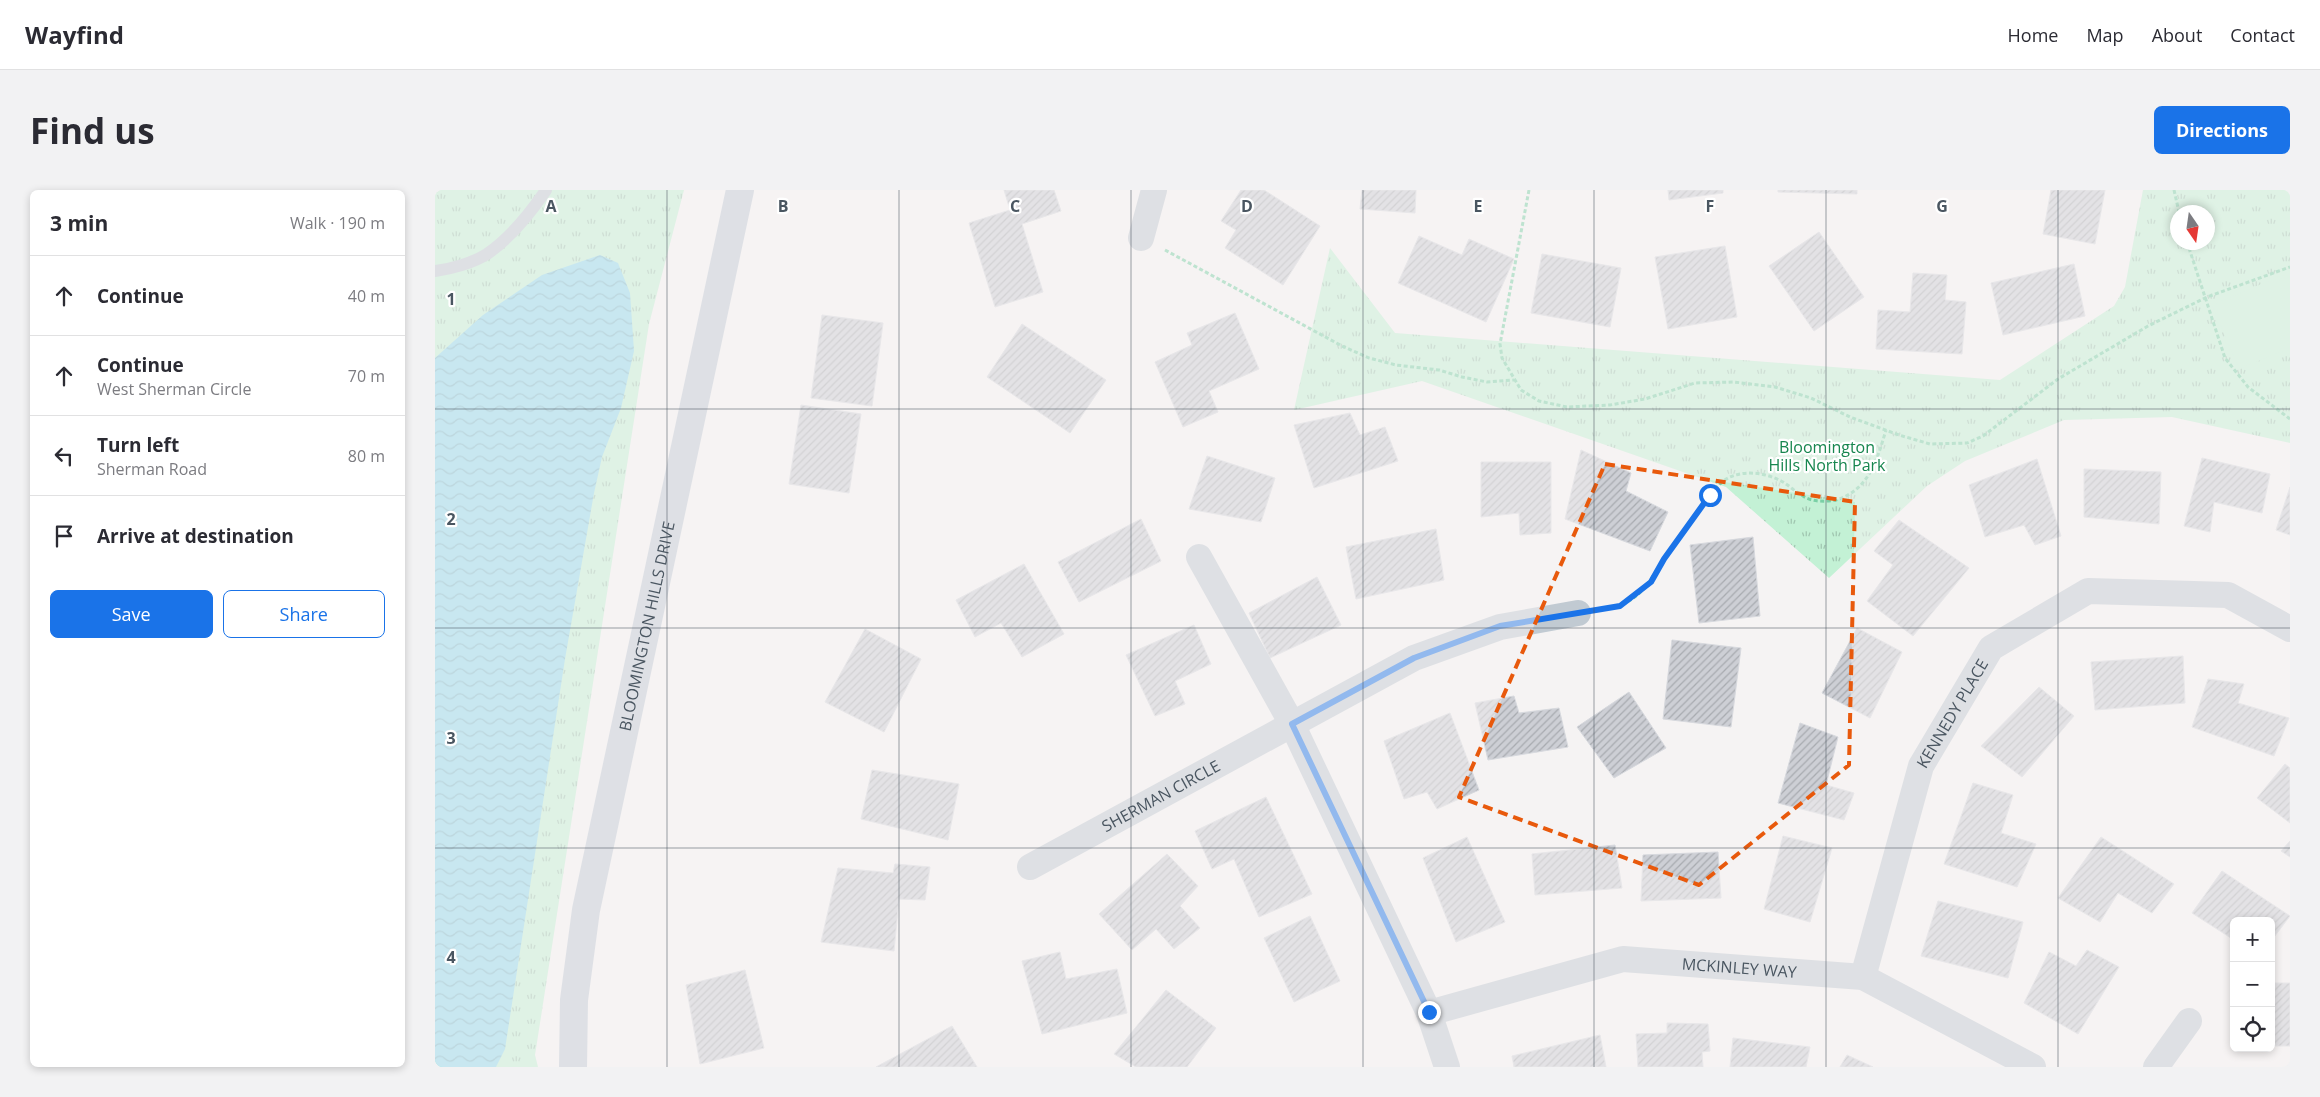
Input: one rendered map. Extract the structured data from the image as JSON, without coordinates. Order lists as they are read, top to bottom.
{
  "streets": {
    "street": [
      "BLOOMINGTON HILLS DRIVE",
      "KENNEDY PLACE",
      "SHERMAN CIRCLE",
      "MCKINLEY WAY"
    ]
  },
  "crossings": [
    ["KENNEDY PLACE", "MCKINLEY WAY"]
  ],
  "parks": ["Bloomington Hills North Park"],
  "north": "bottom",
  "page": {
    "header": "Wayfind",
    "nav": [
      "Home",
      "Map",
      "About",
      "Contact"
    ],
    "buttons": [
      "Directions",
      ["Save", "Share"]
    ],
    "title": "Find us",
    "heading": ["3 min", "Walk · 190 m"],
    "list": [
      ["Continue", "40 m"],
      ["Continue", "West Sherman Circle", "70 m"],
      ["Turn left", "Sherman Road", "80 m"],
      "Arrive at destination"
    ],
    "map_buttons": ["+", "−"]
  },
  "grid": {
    "columns": [
      "A",
      "B",
      "C",
      "D",
      "E",
      "F",
      "G"
    ],
    "rows": [
      "1",
      "2",
      "3",
      "4"
    ]
  }
}
